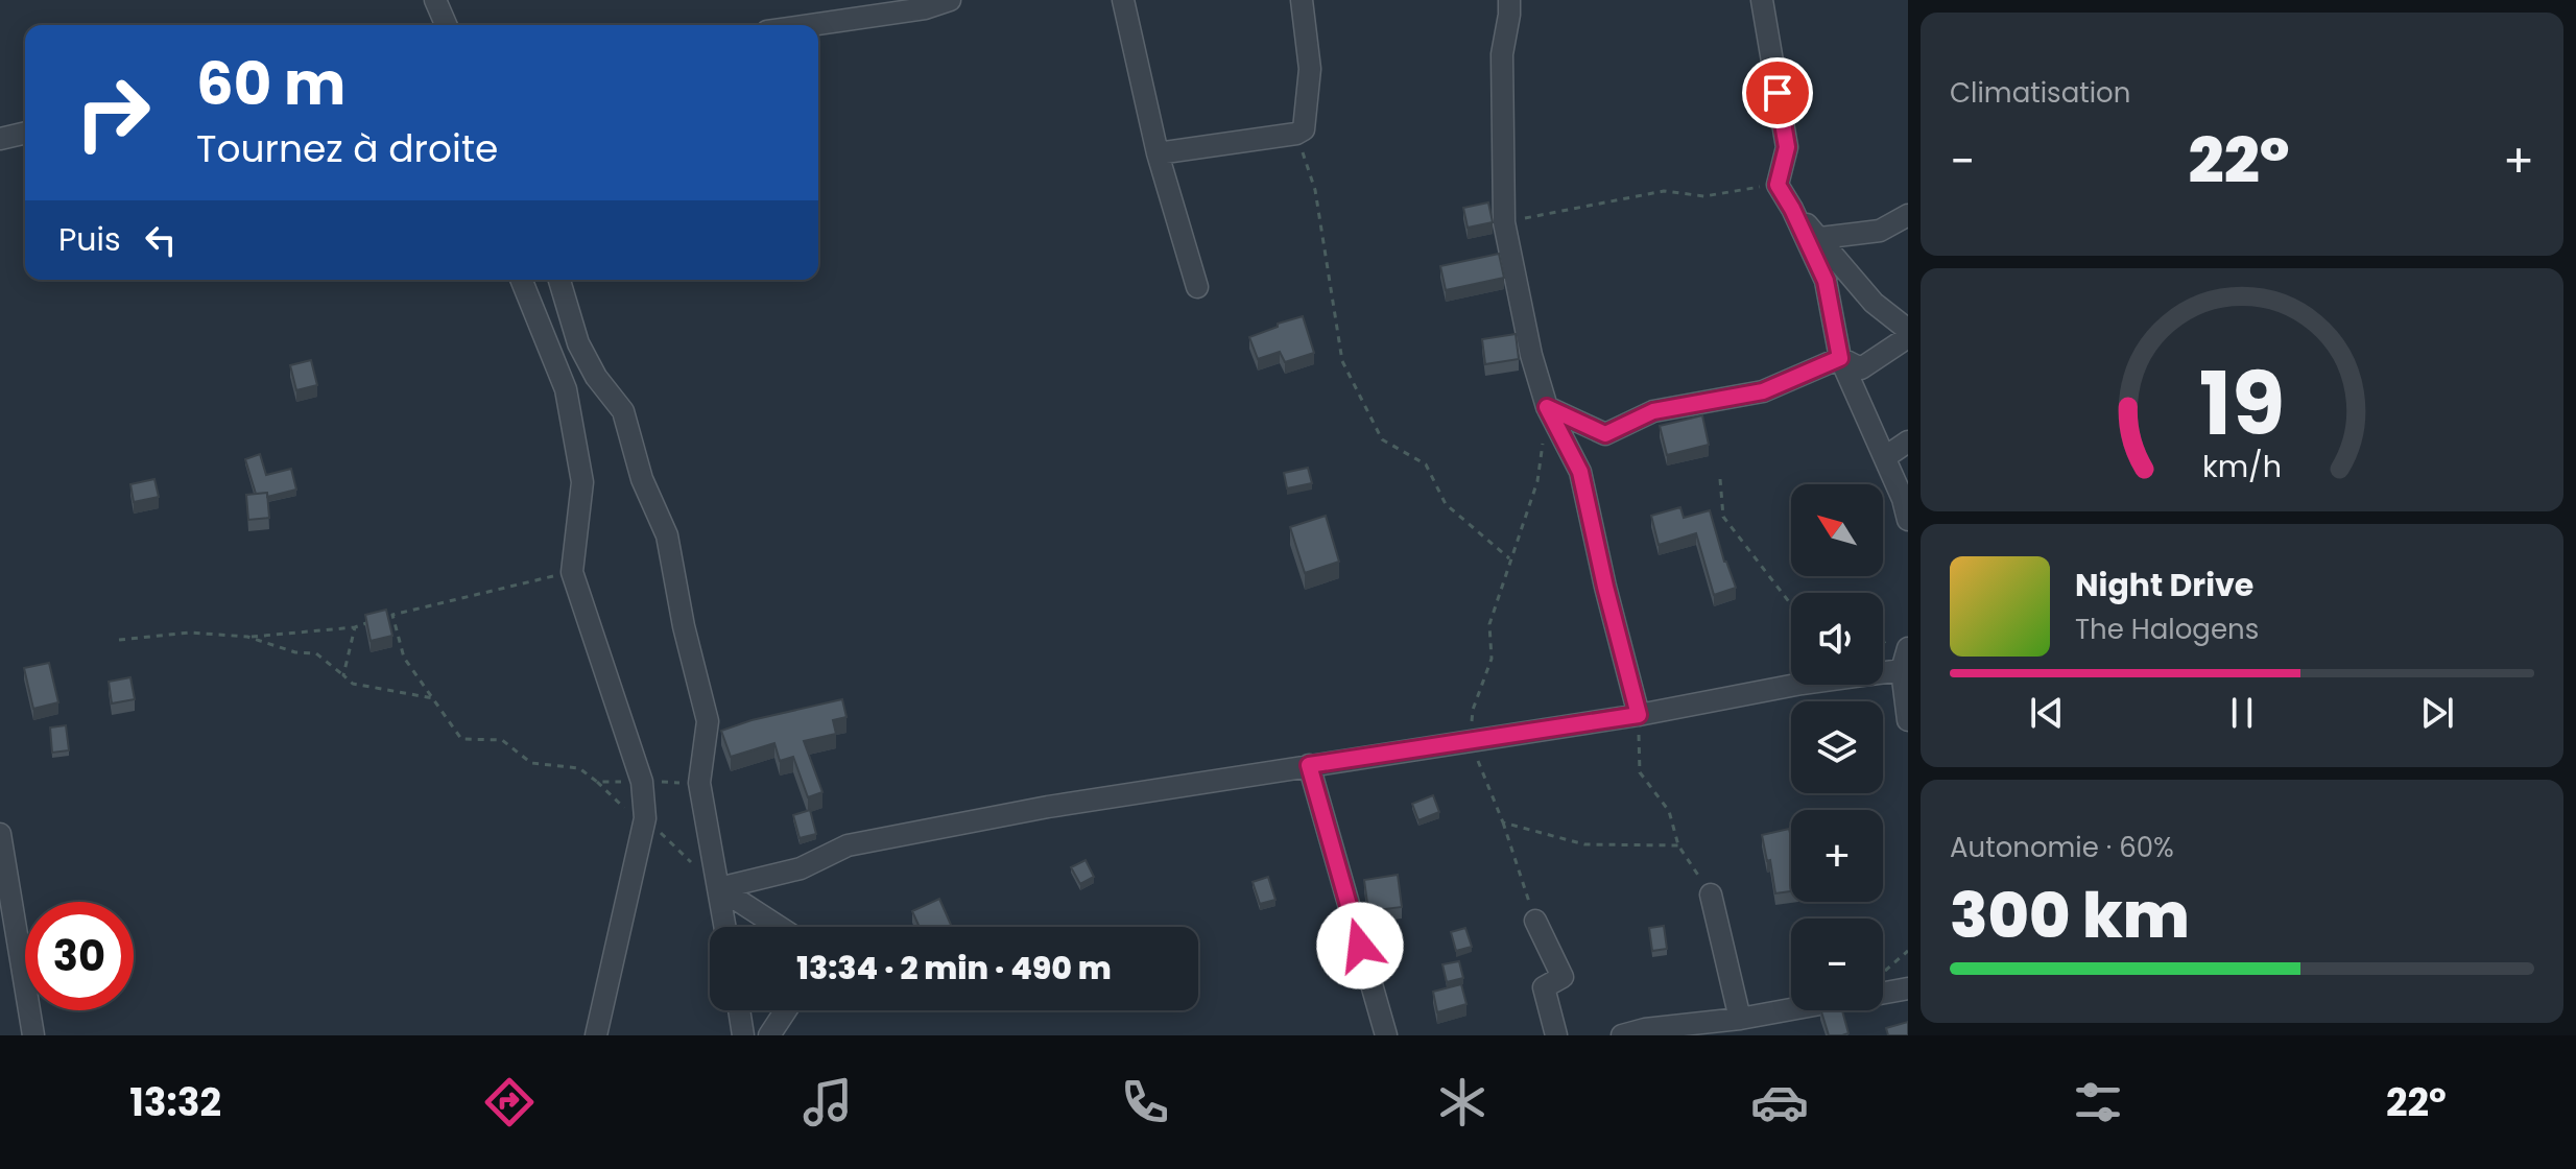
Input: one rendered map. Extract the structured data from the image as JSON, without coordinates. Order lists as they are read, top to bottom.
{
  "north": "top left",
  "page": {
    "tile": [
      "Climatisation",
      ["Autonomie · 60%", "300 km"]
    ],
    "turn": ["60 m", "Tournez à droite"],
    "heat": ["−", "22°", "+"],
    "then": "Puis",
    "map_buttons": ["+", "−"],
    "song": ["Night Drive", "The Halogens"],
    "limit": "30",
    "trip": "13:34 · 2 min · 490 m",
    "tabs": ["13:32", "22°"],
    "gauge": ["19", "km/h"]
  }
}
